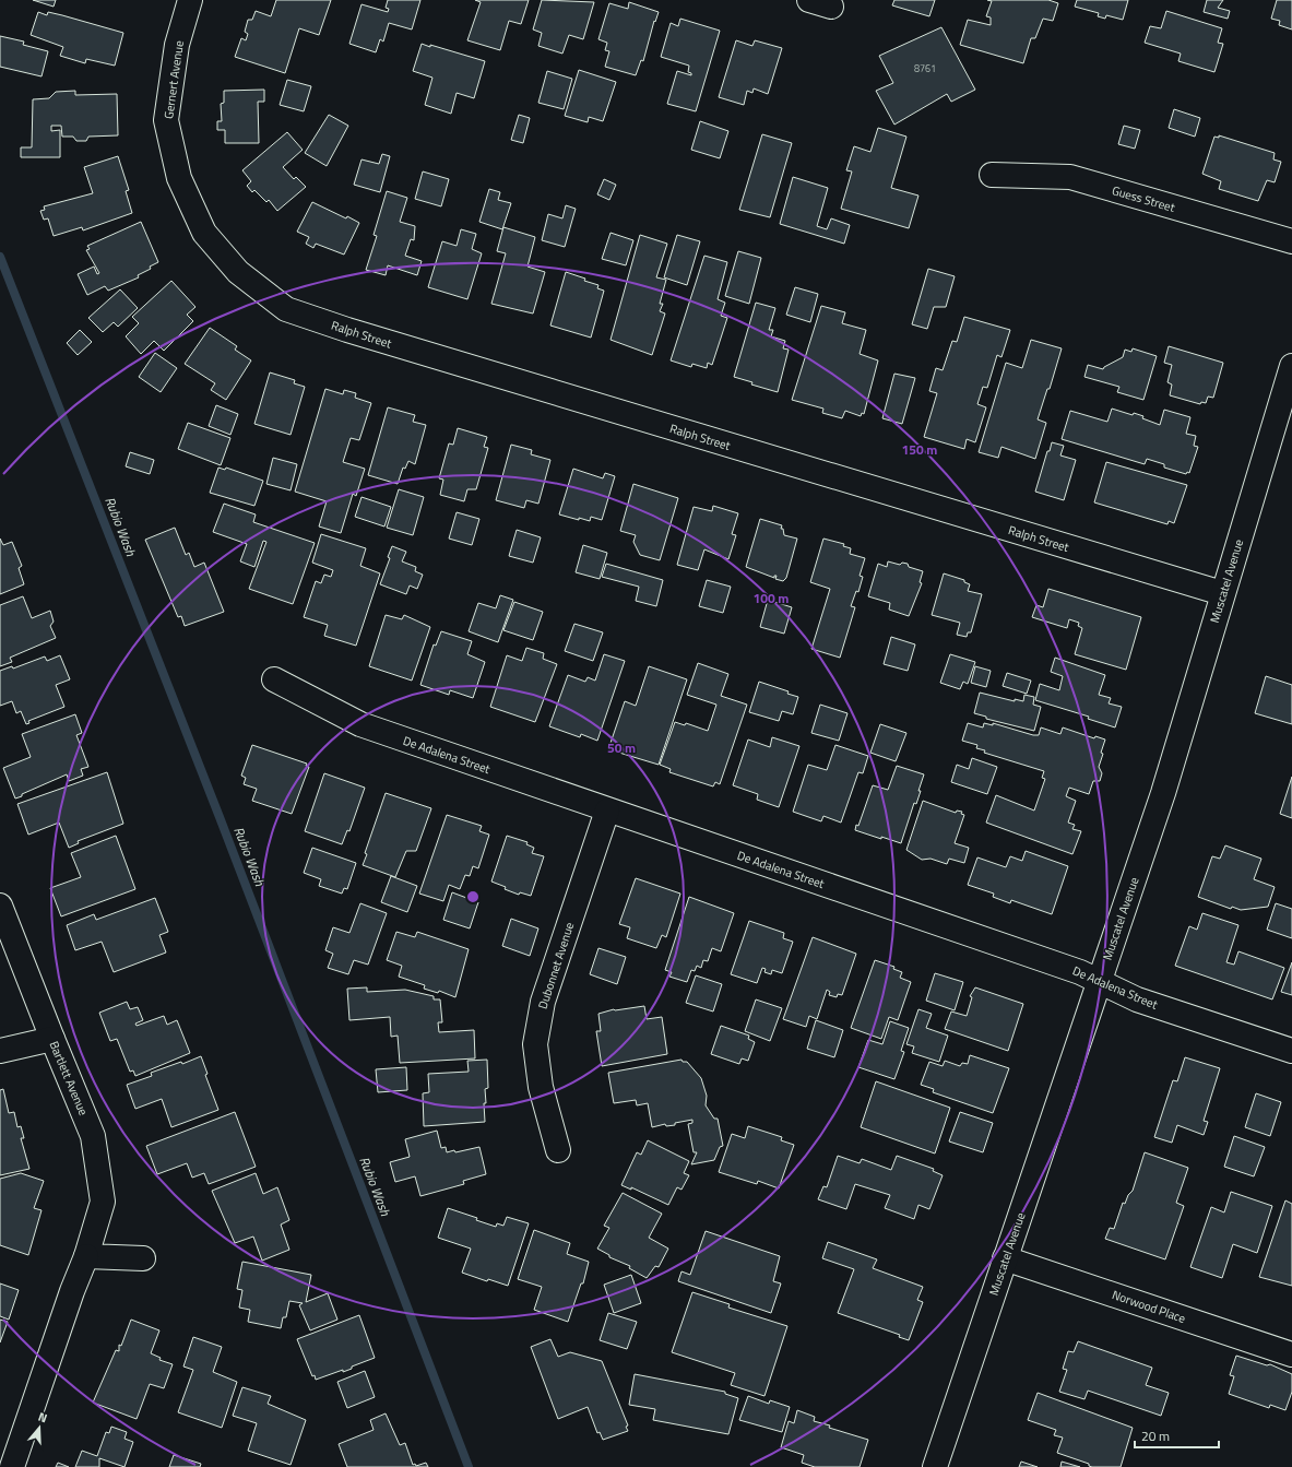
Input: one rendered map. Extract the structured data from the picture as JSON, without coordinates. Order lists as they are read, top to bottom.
{
  "streets": {
    "street": [
      "Gernert Avenue",
      "Guess Street",
      "Ralph Street",
      "Muscatel Avenue",
      "De Adalena Street",
      "Dubonnet Avenue",
      "Bartlett Avenue",
      "Norwood Place"
    ]
  },
  "crossings": [
    ["Gernert Avenue", "Ralph Street"],
    ["Ralph Street", "Muscatel Avenue"],
    ["Muscatel Avenue", "De Adalena Street"],
    ["Muscatel Avenue", "Norwood Place"],
    ["De Adalena Street", "Dubonnet Avenue"]
  ],
  "water": ["Rubio Wash"],
  "house_numbers": ["8761"],
  "scale_bar": "20 m",
  "north": "top",
  "rings": ["150 m", "100 m", "50 m"]
}
